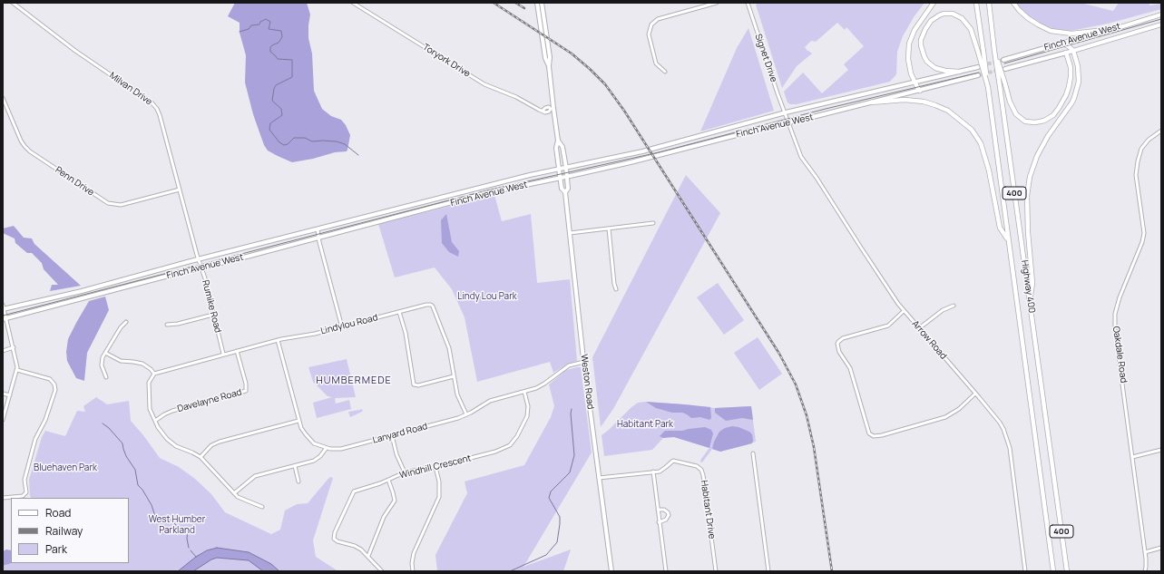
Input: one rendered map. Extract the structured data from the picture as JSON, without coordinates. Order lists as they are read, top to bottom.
{
  "streets": {
    "highway": ["400", "Highway 400"],
    "main road": ["Finch Avenue West", "Weston Road"],
    "street": [
      "Signet Drive",
      "Toryork Drive",
      "Milvan Drive",
      "Penn Drive",
      "Rumike Road",
      "Lindylou Road",
      "Arrow Road",
      "Oakdale Road",
      "Davelayne Road",
      "Lanyard Road",
      "Windhill Crescent",
      "Habitant Drive"
    ]
  },
  "crossings": [
    ["Finch Avenue West", "Signet Drive"],
    ["Finch Avenue West", "Milvan Drive"],
    ["Finch Avenue West", "Rumike Road"],
    ["Finch Avenue West", "Arrow Road"],
    ["Finch Avenue West", "Weston Road"],
    ["Signet Drive", "Arrow Road"],
    ["Toryork Drive", "Weston Road"],
    ["Milvan Drive", "Penn Drive"],
    ["Milvan Drive", "Rumike Road"],
    ["Rumike Road", "Lindylou Road"],
    ["Lindylou Road", "Davelayne Road"],
    ["Lindylou Road", "Lanyard Road"],
    ["Weston Road", "Lanyard Road"],
    ["Weston Road", "Habitant Drive"],
    ["Lanyard Road", "Windhill Crescent"]
  ],
  "districts": ["HUMBERMEDE"],
  "parks": [
    "Lindy Lou Park",
    "Habitant Park",
    "Bluehaven Park",
    "West Humber Parkland"
  ],
  "legend": ["Road", "Railway", "Park"]
}
